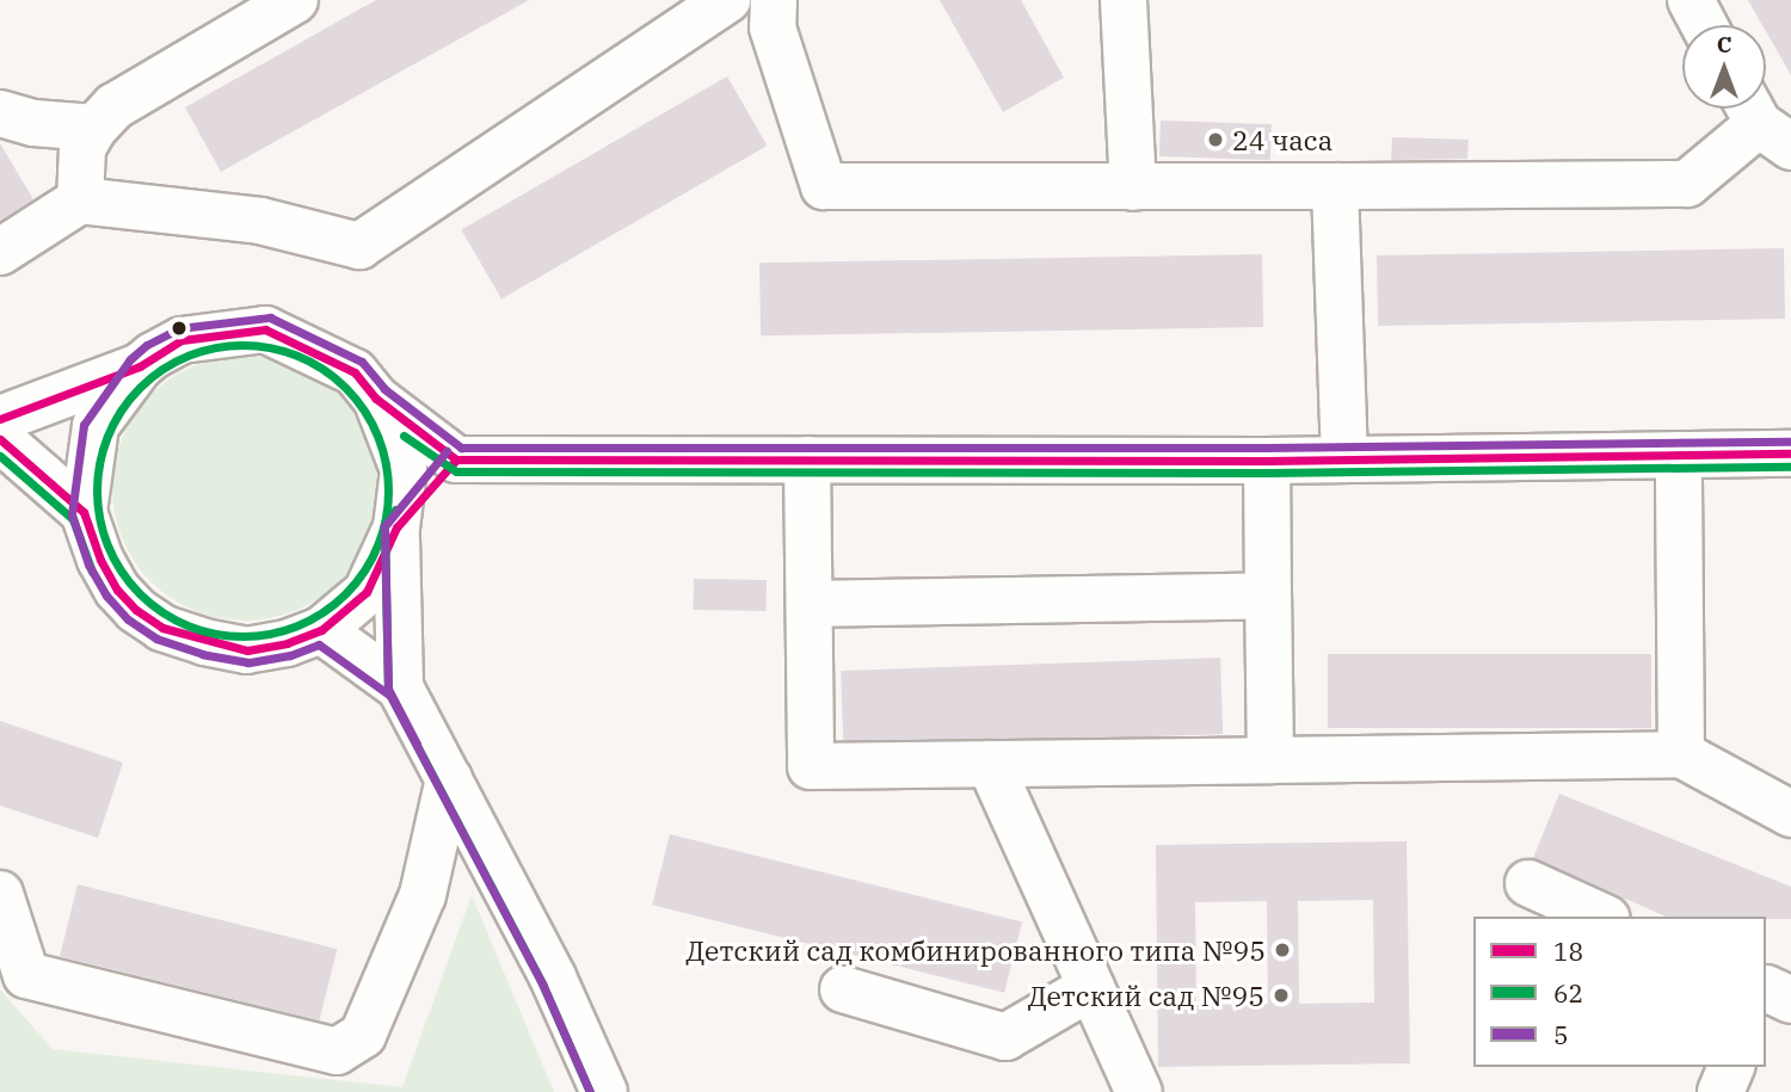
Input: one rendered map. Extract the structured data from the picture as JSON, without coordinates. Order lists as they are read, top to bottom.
{
  "places": ["24 часа", "Детский сад комбинированного типа №95", "Детский сад №95"],
  "lines": ["transit line 5", "transit line 18", "transit line 62"],
  "legend": ["18", "62", "5"],
  "north": "top"
}
